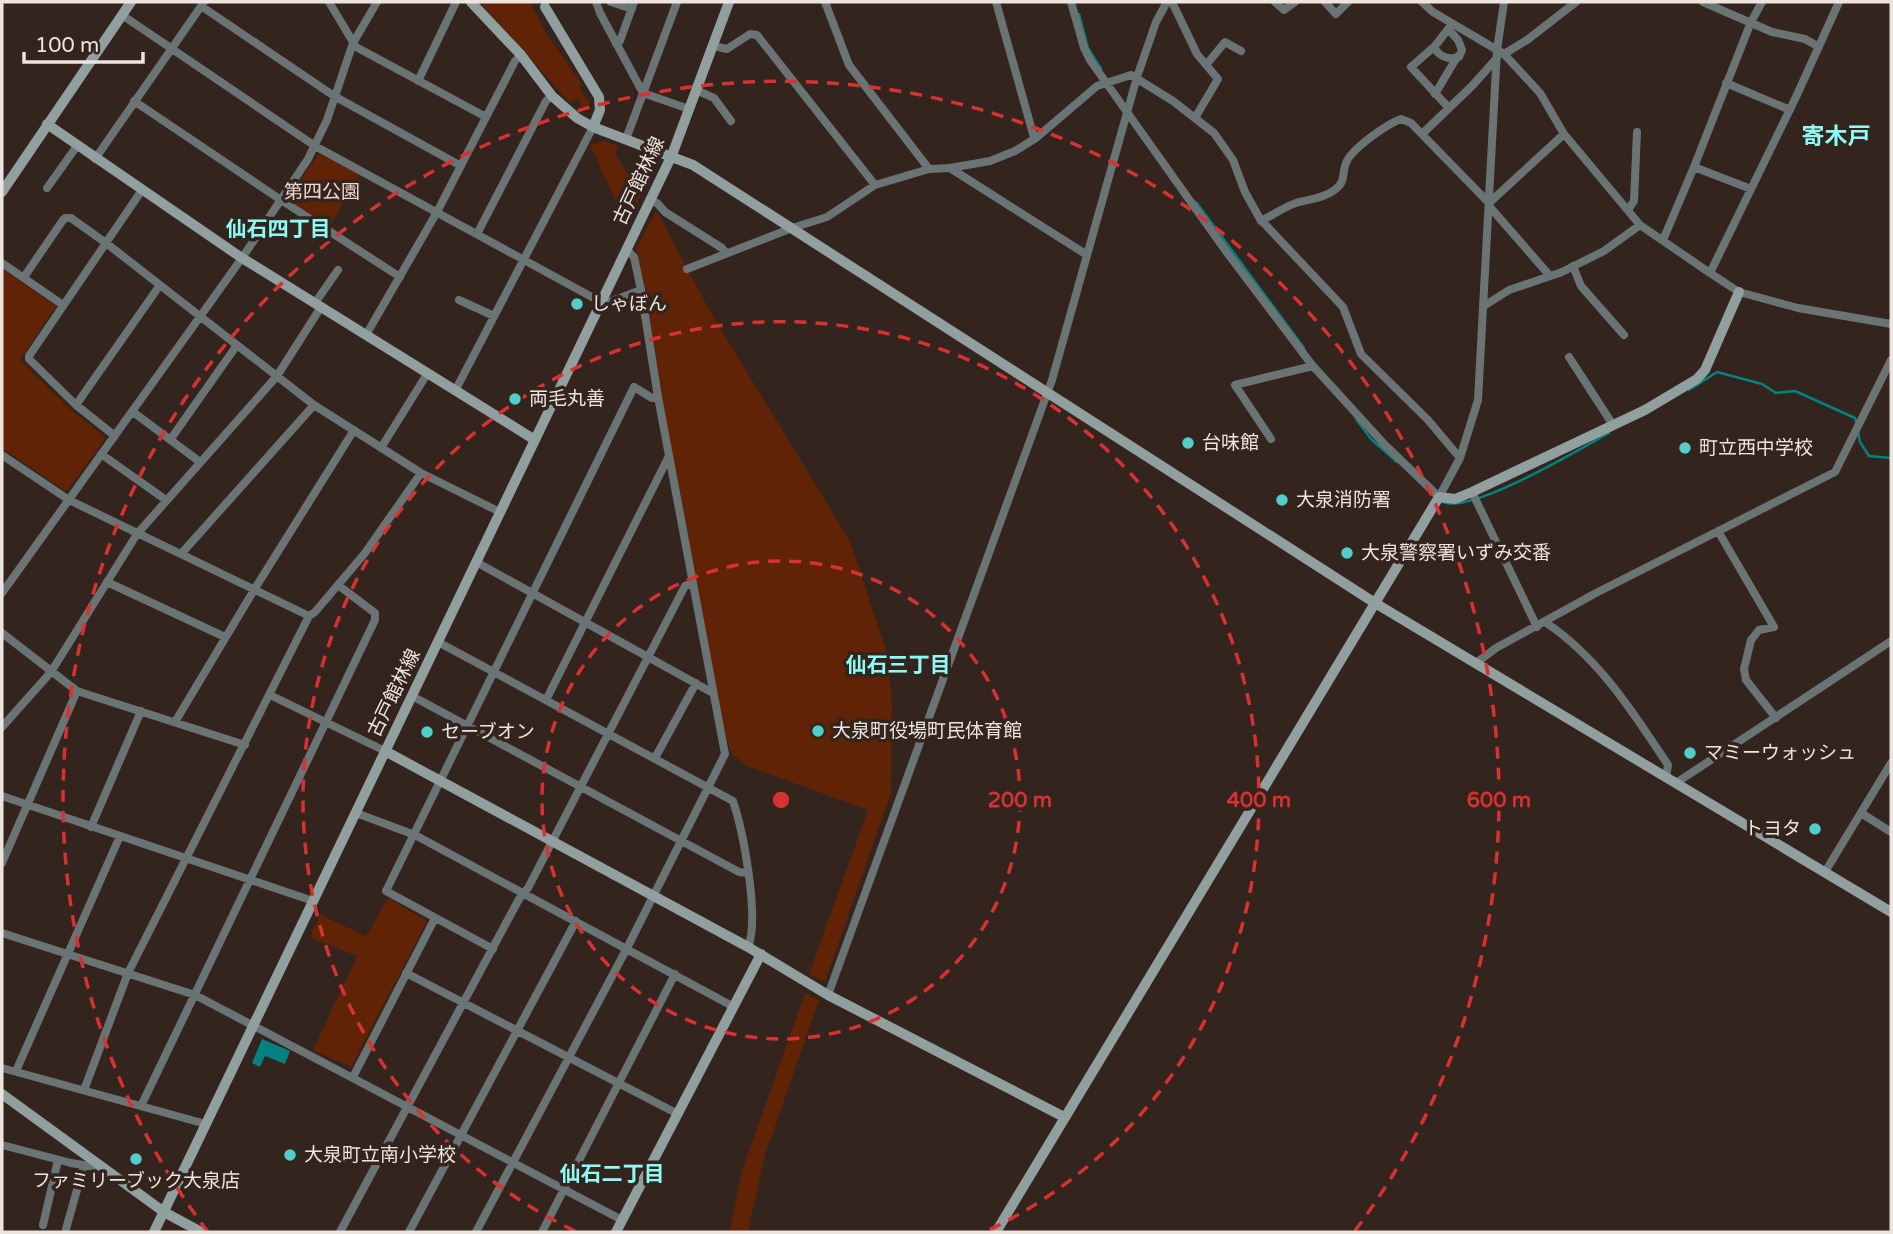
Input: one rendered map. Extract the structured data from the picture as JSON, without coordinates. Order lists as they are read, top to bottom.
{
  "streets": {
    "street": ["古戸館林線"]
  },
  "districts": [
    "寄木戸",
    "仙石四丁目",
    "仙石三丁目",
    "仙石二丁目"
  ],
  "parks": ["第四公園"],
  "places": [
    "しゃぼん",
    "両毛丸善",
    "台味館",
    "町立西中学校",
    "大泉消防署",
    "大泉警察署いずみ交番",
    "大泉町役場町民体育館",
    "セーブオン",
    "マミーウォッシュ",
    "トヨタ",
    "大泉町立南小学校",
    "ファミリーブック大泉店"
  ],
  "scale_bar": "100 m",
  "rings": ["200 m", "400 m", "600 m"]
}
